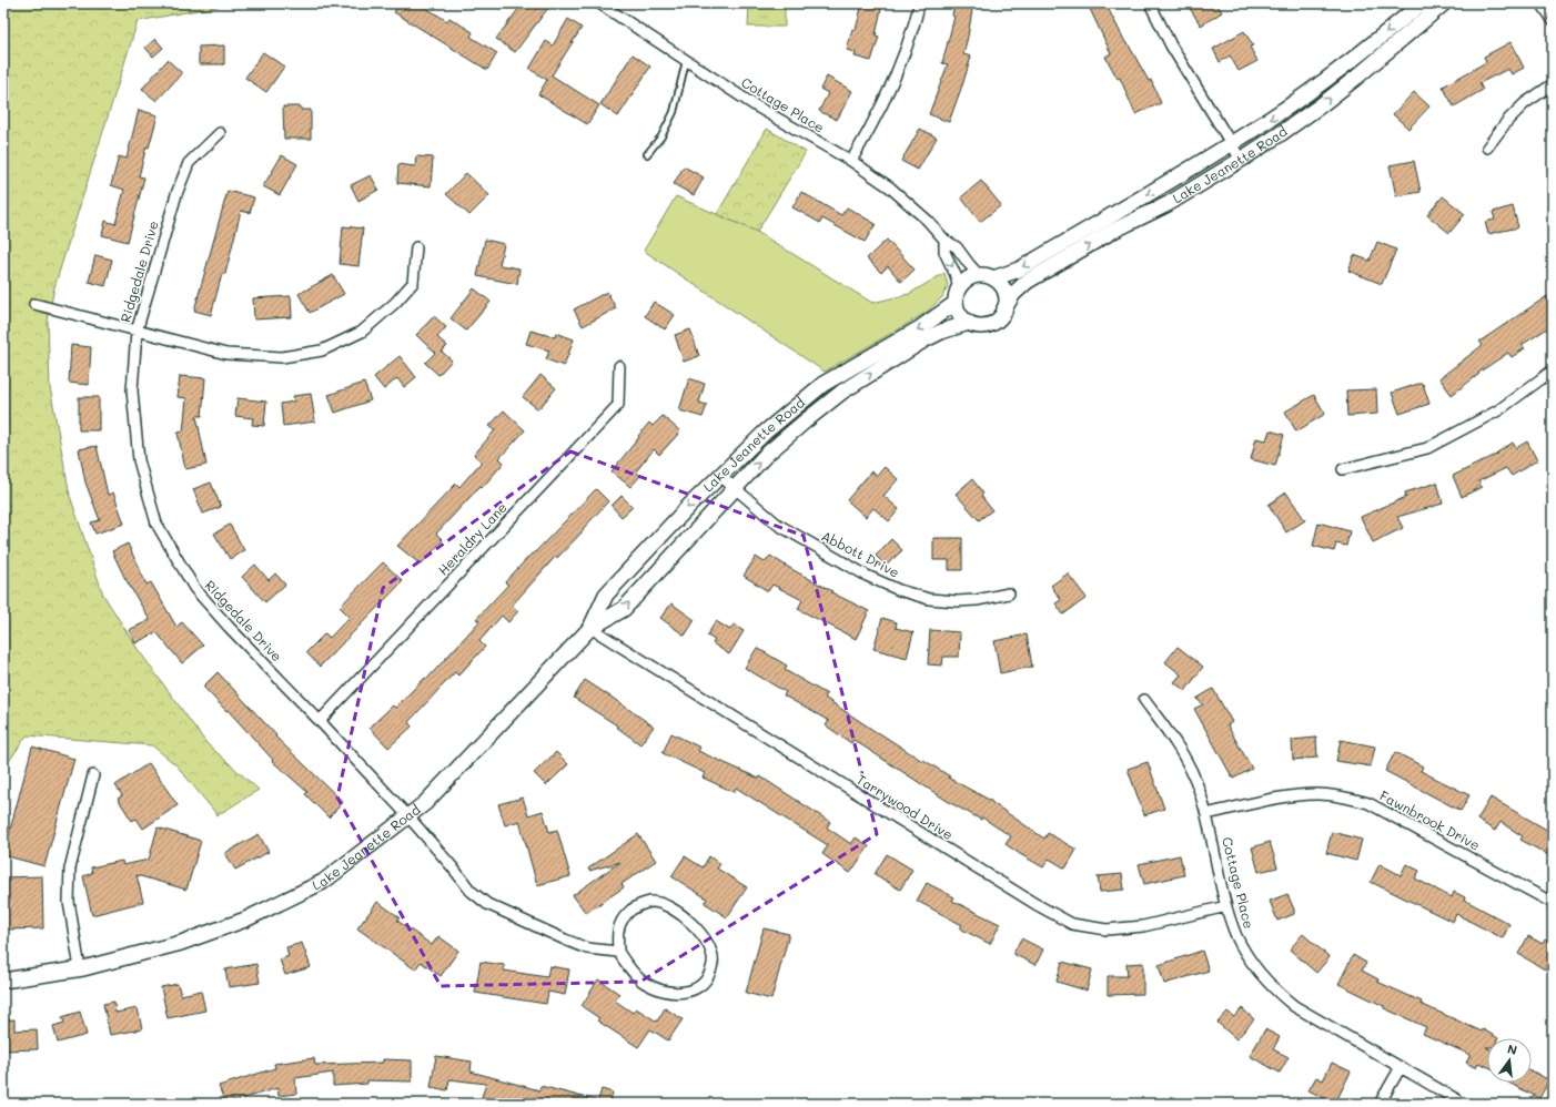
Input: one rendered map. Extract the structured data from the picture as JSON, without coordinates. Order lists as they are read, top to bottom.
{
  "streets": {
    "street": [
      "Cottage Place",
      "Lake Jeanette Road",
      "Ridgedale Drive",
      "Heraldry Lane",
      "Abbott Drive",
      "Tarrywood Drive",
      "Fawnbrook Drive"
    ]
  },
  "crossings": [
    ["Cottage Place", "Lake Jeanette Road"],
    ["Cottage Place", "Tarrywood Drive"],
    ["Cottage Place", "Fawnbrook Drive"],
    ["Lake Jeanette Road", "Ridgedale Drive"],
    ["Lake Jeanette Road", "Abbott Drive"],
    ["Lake Jeanette Road", "Tarrywood Drive"],
    ["Ridgedale Drive", "Heraldry Lane"]
  ],
  "north": "top"
}
